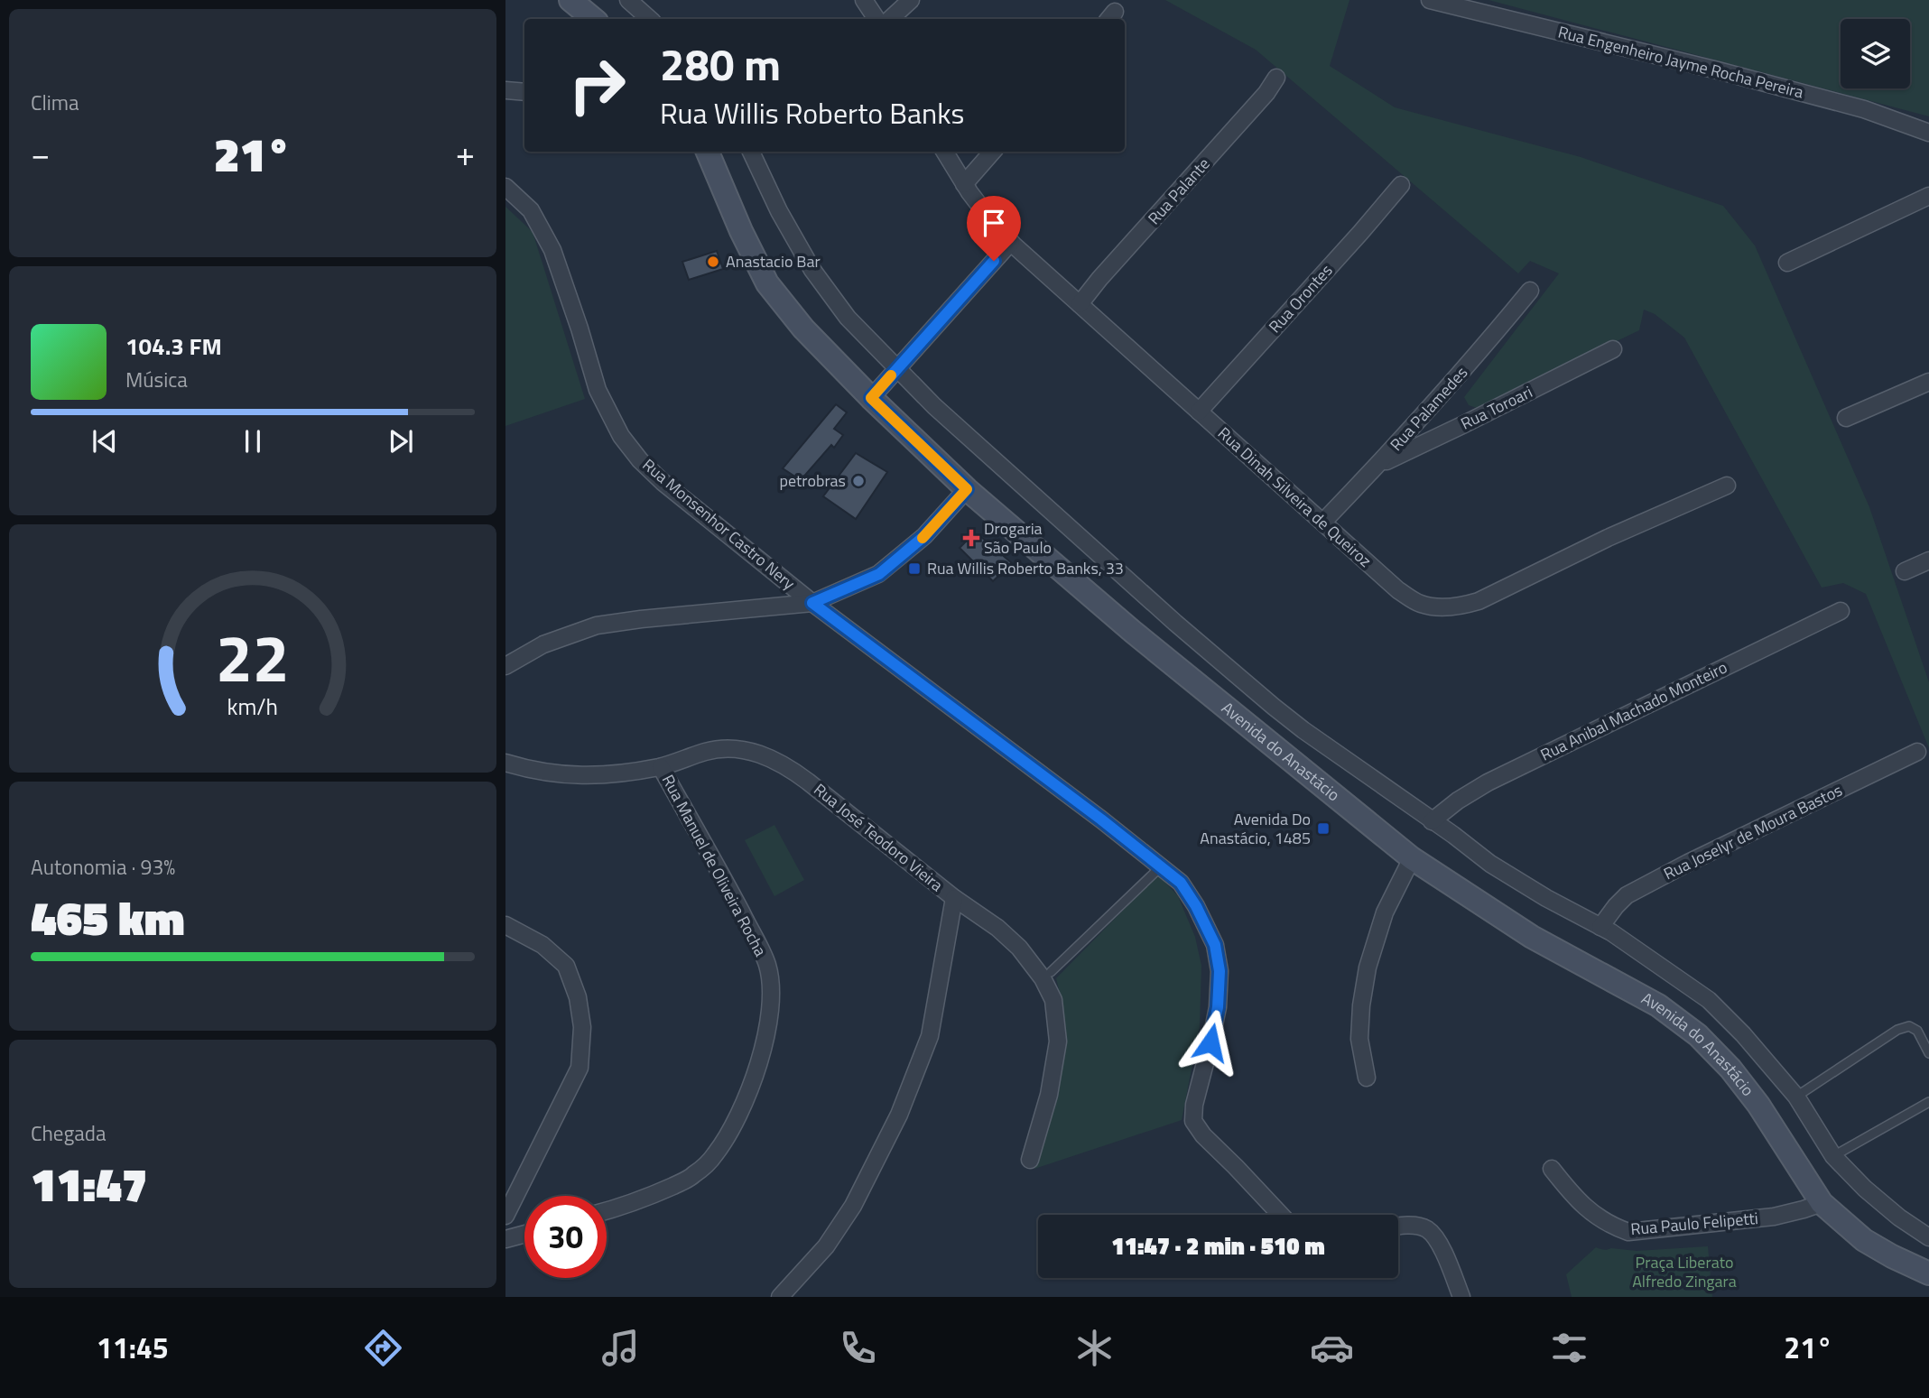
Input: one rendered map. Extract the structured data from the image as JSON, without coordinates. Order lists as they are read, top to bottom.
{
  "streets": {
    "main road": ["Avenida do Anastácio"],
    "street": [
      "Rua Engenheiro Jayme Rocha Pereira",
      "Rua Palante",
      "Rua Orontes",
      "Rua Toroari",
      "Rua Palamedes",
      "Rua Dinah Silveira de Queiroz",
      "Rua Monsenhor Castro Nery",
      "Rua Anibal Machado Monteiro",
      "Rua Joselyr de Moura Bastos",
      "Rua José Teodoro Vieira",
      "Rua Manuel de Oliveira Rocha",
      "Rua Paulo Felipetti"
    ]
  },
  "crossings": [
    ["Rua Palante", "Rua Dinah Silveira de Queiroz"],
    ["Rua Orontes", "Rua Dinah Silveira de Queiroz"],
    ["Rua Toroari", "Rua Palamedes"],
    ["Rua Palamedes", "Rua Dinah Silveira de Queiroz"],
    ["Rua Anibal Machado Monteiro", "Avenida do Anastácio"],
    ["Avenida do Anastácio", "Rua Joselyr de Moura Bastos"],
    ["Avenida do Anastácio", "Rua Paulo Felipetti"],
    ["Rua José Teodoro Vieira", "Rua Manuel de Oliveira Rocha"]
  ],
  "parks": ["Praça Liberato Alfredo Zingara"],
  "places": {
    "other": ["Anastacio Bar", "petrobras"],
    "health": ["Drogaria São Paulo"],
    "transit": ["Rua Willis Roberto Banks, 33", "Avenida Do Anastácio, 1485"]
  },
  "page": {
    "tile": [
      "Clima",
      ["Autonomia · 93%", "465 km"],
      ["Chegada", "11:47"]
    ],
    "turn": ["280 m", "Rua Willis Roberto Banks"],
    "heat": ["−", "21°", "+"],
    "song": ["104.3 FM", "Música"],
    "limit": "30",
    "trip": "11:47 · 2 min · 510 m",
    "tabs": ["11:45", "21°"],
    "gauge": ["22", "km/h"]
  }
}
